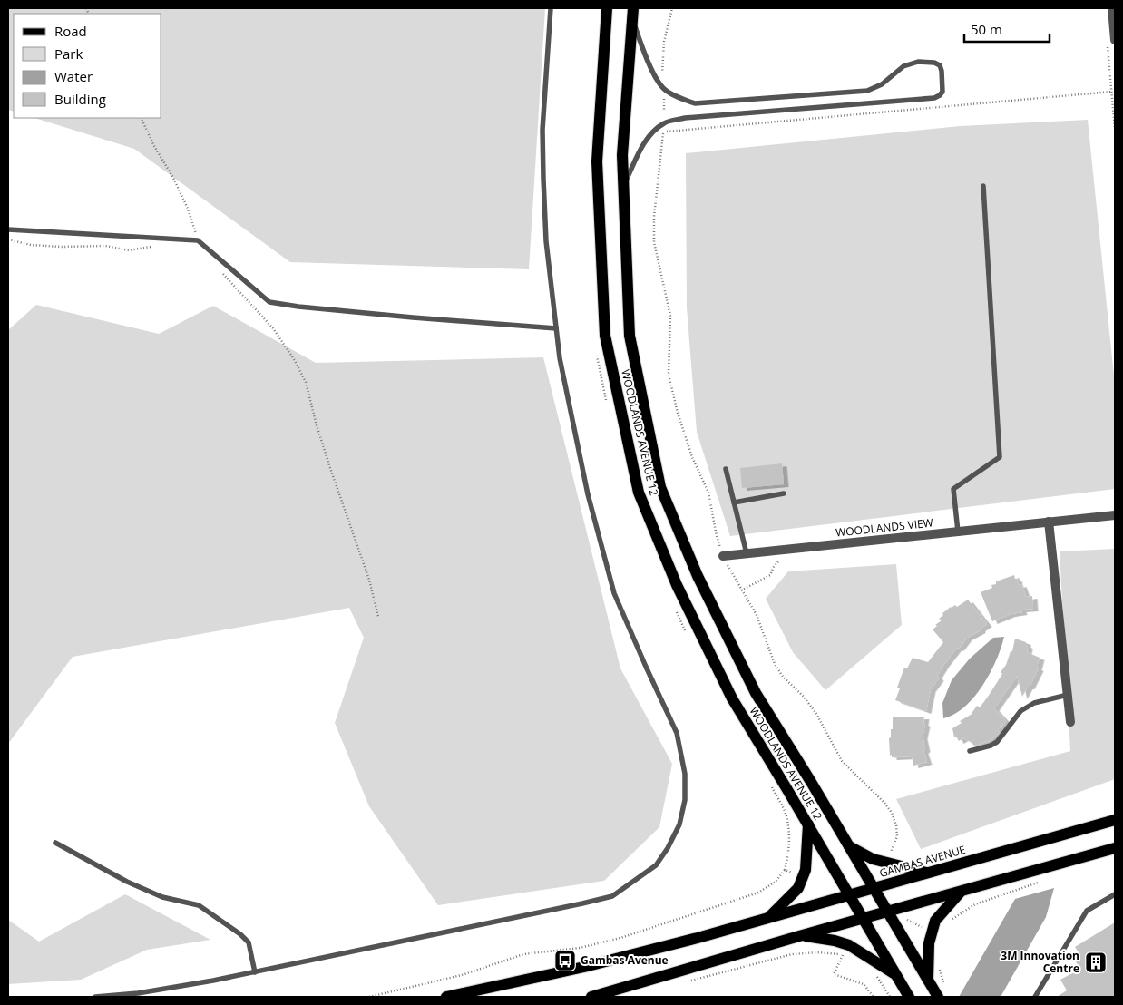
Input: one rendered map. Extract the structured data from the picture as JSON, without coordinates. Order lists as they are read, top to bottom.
{
  "streets": {
    "main road": ["WOODLANDS AVENUE 12", "GAMBAS AVENUE"],
    "street": ["WOODLANDS VIEW"]
  },
  "crossings": [
    ["WOODLANDS AVENUE 12", "GAMBAS AVENUE"]
  ],
  "places": {
    "bus stop": ["Gambas Avenue"],
    "building": ["3M Innovation Centre"]
  },
  "legend": [
    "Road",
    "Park",
    "Water",
    "Building"
  ],
  "scale_bar": "50 m"
}
